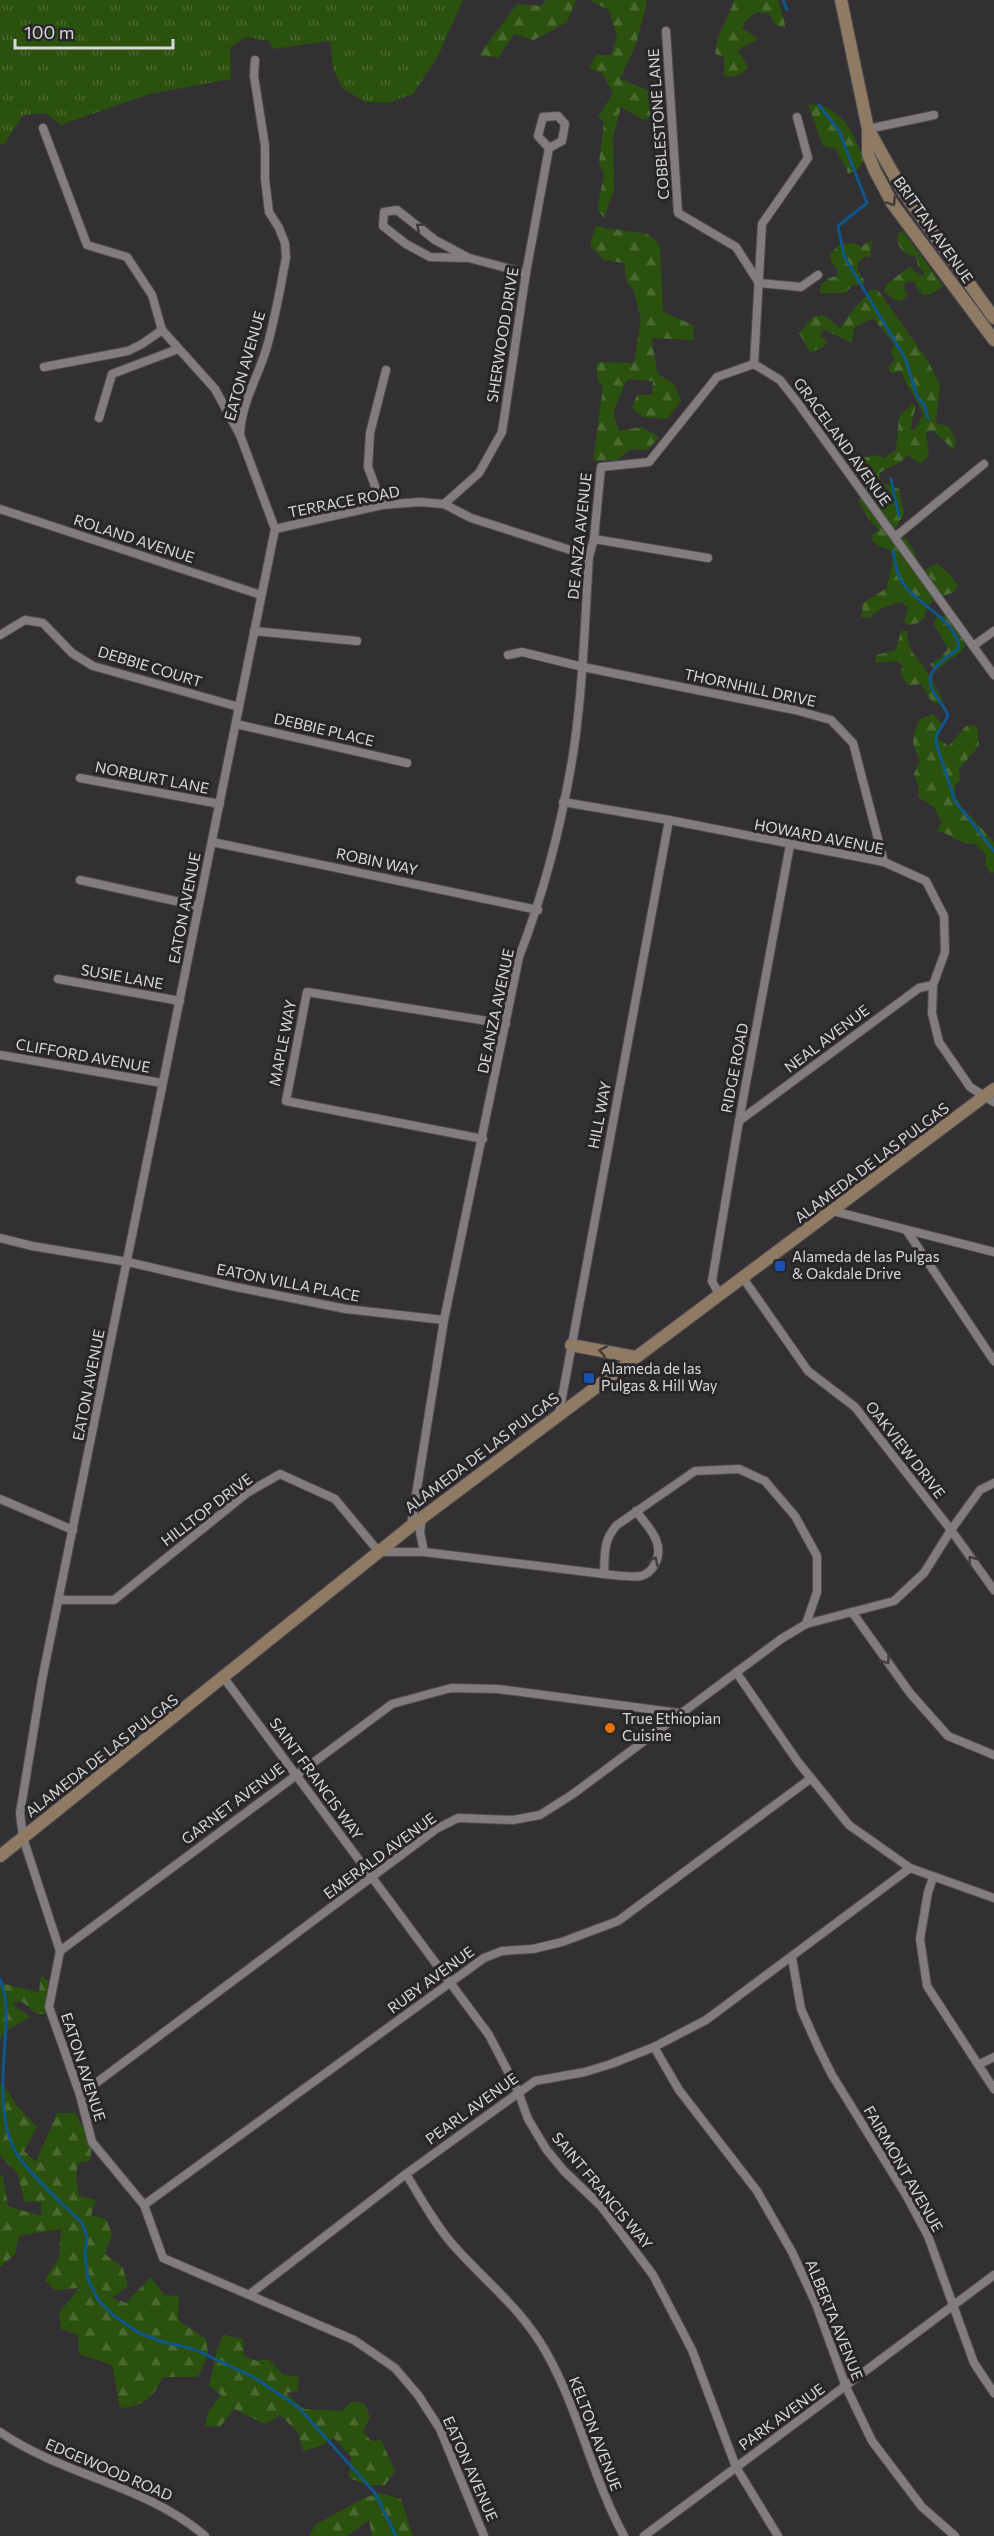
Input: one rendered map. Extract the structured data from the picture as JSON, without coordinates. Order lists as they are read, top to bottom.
{
  "streets": {
    "main road": ["BRITTAN AVENUE", "ALAMEDA DE LAS PULGAS"],
    "street": [
      "COBBLESTONE LANE",
      "SHERWOOD DRIVE",
      "EATON AVENUE",
      "GRACELAND AVENUE",
      "TERRACE ROAD",
      "DE ANZA AVENUE",
      "ROLAND AVENUE",
      "DEBBIE COURT",
      "THORNHILL DRIVE",
      "DEBBIE PLACE",
      "NORBURT LANE",
      "HOWARD AVENUE",
      "ROBIN WAY",
      "SUSIE LANE",
      "NEAL AVENUE",
      "MAPLE WAY",
      "CLIFFORD AVENUE",
      "RIDGE ROAD",
      "HILL WAY",
      "EATON VILLA PLACE",
      "OAKVIEW DRIVE",
      "HILLTOP DRIVE",
      "SAINT FRANCIS WAY",
      "GARNET AVENUE",
      "EMERALD AVENUE",
      "RUBY AVENUE",
      "PEARL AVENUE",
      "FAIRMONT AVENUE",
      "ALBERTA AVENUE",
      "PARK AVENUE",
      "KELTON AVENUE",
      "EDGEWOOD ROAD"
    ]
  },
  "crossings": [
    ["SHERWOOD DRIVE", "TERRACE ROAD"],
    ["EATON AVENUE", "TERRACE ROAD"],
    ["EATON AVENUE", "ROLAND AVENUE"],
    ["EATON AVENUE", "DEBBIE COURT"],
    ["EATON AVENUE", "DEBBIE PLACE"],
    ["EATON AVENUE", "NORBURT LANE"],
    ["EATON AVENUE", "ROBIN WAY"],
    ["EATON AVENUE", "SUSIE LANE"],
    ["EATON AVENUE", "CLIFFORD AVENUE"],
    ["EATON AVENUE", "ALAMEDA DE LAS PULGAS"],
    ["EATON AVENUE", "EATON VILLA PLACE"],
    ["EATON AVENUE", "HILLTOP DRIVE"],
    ["EATON AVENUE", "GARNET AVENUE"],
    ["EATON AVENUE", "EMERALD AVENUE"],
    ["EATON AVENUE", "RUBY AVENUE"],
    ["EATON AVENUE", "PEARL AVENUE"],
    ["GRACELAND AVENUE", "DE ANZA AVENUE"],
    ["TERRACE ROAD", "DE ANZA AVENUE"],
    ["DE ANZA AVENUE", "THORNHILL DRIVE"],
    ["DE ANZA AVENUE", "HOWARD AVENUE"],
    ["DE ANZA AVENUE", "ROBIN WAY"],
    ["DE ANZA AVENUE", "MAPLE WAY"],
    ["DE ANZA AVENUE", "ALAMEDA DE LAS PULGAS"],
    ["DE ANZA AVENUE", "EATON VILLA PLACE"],
    ["THORNHILL DRIVE", "HOWARD AVENUE"],
    ["HOWARD AVENUE", "NEAL AVENUE"],
    ["HOWARD AVENUE", "RIDGE ROAD"],
    ["HOWARD AVENUE", "HILL WAY"],
    ["HOWARD AVENUE", "ALAMEDA DE LAS PULGAS"],
    ["NEAL AVENUE", "RIDGE ROAD"],
    ["RIDGE ROAD", "ALAMEDA DE LAS PULGAS"],
    ["HILL WAY", "ALAMEDA DE LAS PULGAS"],
    ["ALAMEDA DE LAS PULGAS", "OAKVIEW DRIVE"],
    ["ALAMEDA DE LAS PULGAS", "HILLTOP DRIVE"],
    ["ALAMEDA DE LAS PULGAS", "SAINT FRANCIS WAY"],
    ["OAKVIEW DRIVE", "EMERALD AVENUE"],
    ["SAINT FRANCIS WAY", "GARNET AVENUE"],
    ["SAINT FRANCIS WAY", "EMERALD AVENUE"],
    ["SAINT FRANCIS WAY", "RUBY AVENUE"],
    ["SAINT FRANCIS WAY", "PEARL AVENUE"],
    ["SAINT FRANCIS WAY", "PARK AVENUE"],
    ["GARNET AVENUE", "EMERALD AVENUE"],
    ["PEARL AVENUE", "FAIRMONT AVENUE"],
    ["PEARL AVENUE", "ALBERTA AVENUE"],
    ["PEARL AVENUE", "KELTON AVENUE"],
    ["FAIRMONT AVENUE", "PARK AVENUE"],
    ["ALBERTA AVENUE", "PARK AVENUE"]
  ],
  "places": {
    "transit": ["Alameda de las Pulgas & Oakdale Drive", "Alameda de las Pulgas & Hill Way"],
    "other": ["True Ethiopian Cuisine"]
  },
  "scale_bar": "100 m"
}
